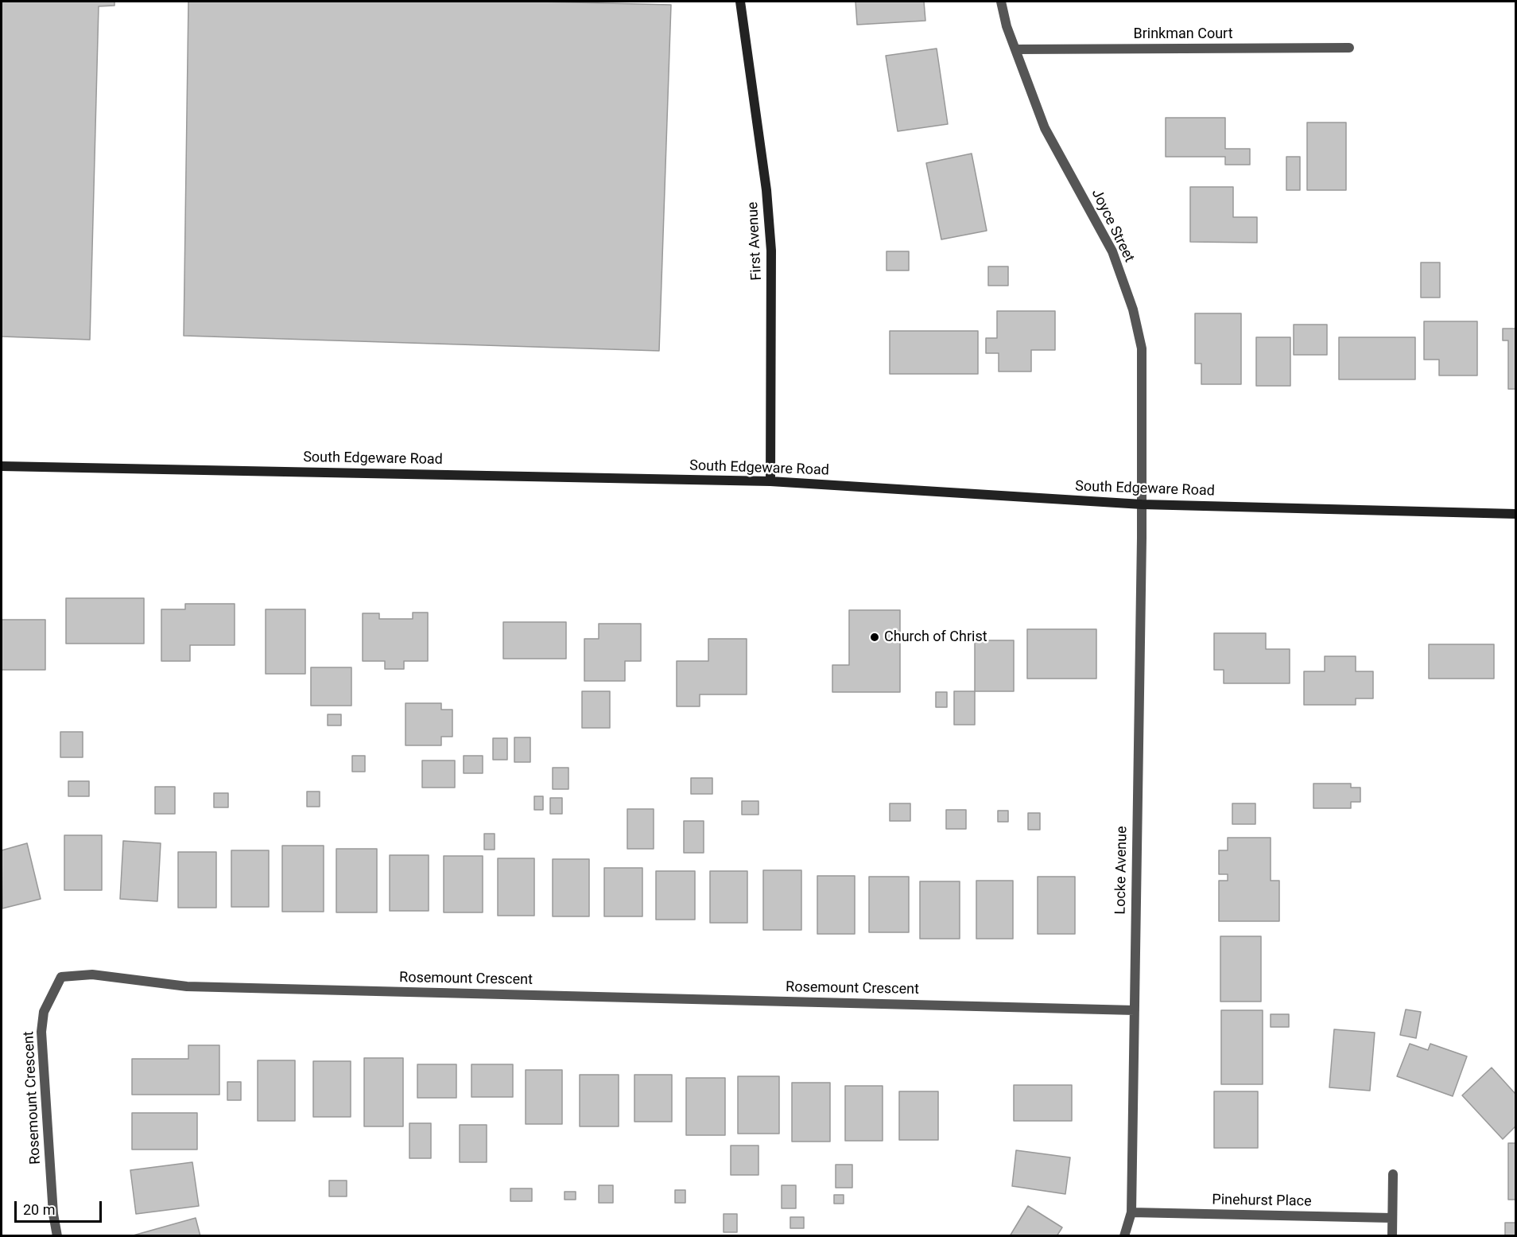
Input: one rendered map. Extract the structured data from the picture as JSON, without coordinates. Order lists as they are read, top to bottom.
{
  "streets": {
    "main road": ["First Avenue", "South Edgeware Road"],
    "street": [
      "Brinkman Court",
      "Joyce Street",
      "Locke Avenue",
      "Rosemount Crescent",
      "Pinehurst Place"
    ]
  },
  "crossings": [
    ["Brinkman Court", "Joyce Street"],
    ["Joyce Street", "South Edgeware Road"],
    ["Joyce Street", "Locke Avenue"],
    ["First Avenue", "South Edgeware Road"],
    ["South Edgeware Road", "Locke Avenue"],
    ["Locke Avenue", "Rosemount Crescent"],
    ["Locke Avenue", "Pinehurst Place"]
  ],
  "places": ["Church of Christ"],
  "scale_bar": "20 m"
}
